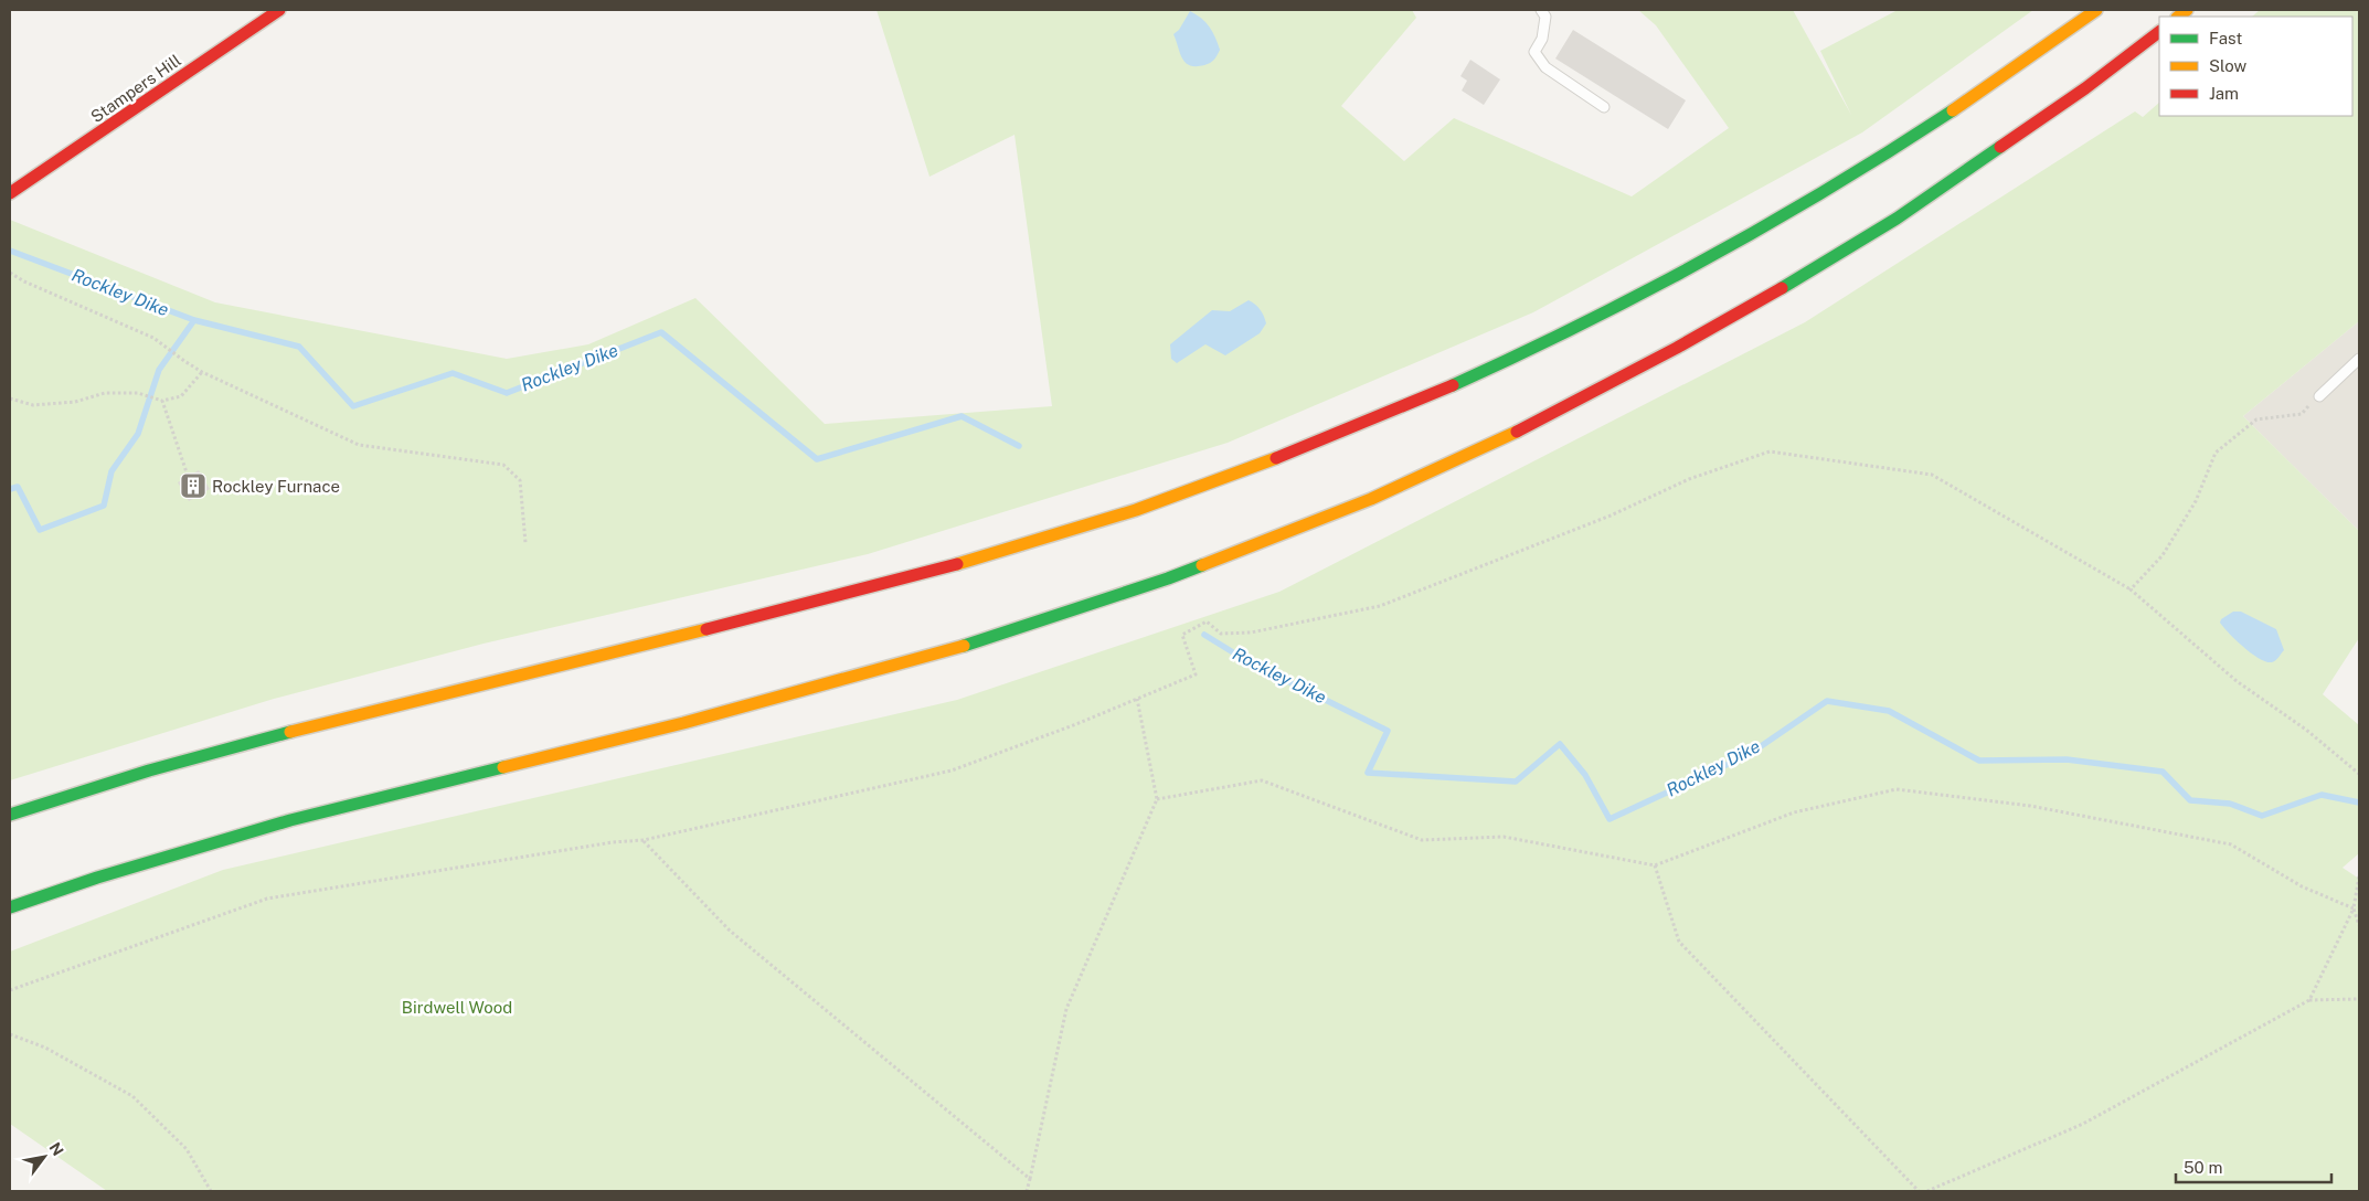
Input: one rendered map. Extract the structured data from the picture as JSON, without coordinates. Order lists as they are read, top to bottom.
{
  "streets": {
    "main road": ["Stampers Hill"]
  },
  "water": ["Rockley Dike"],
  "parks": ["Birdwell Wood"],
  "places": {
    "building": ["Rockley Furnace"]
  },
  "legend": ["Fast", "Slow", "Jam"],
  "scale_bar": "50 m",
  "north": "top right"
}
